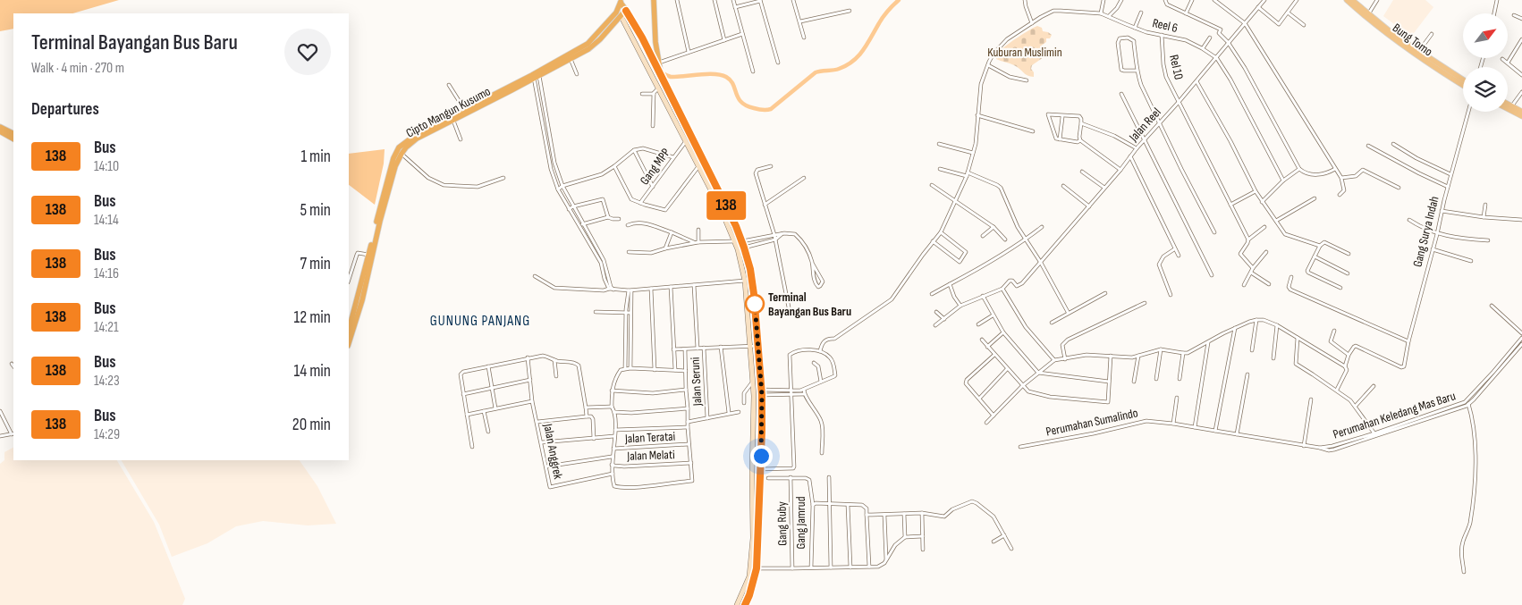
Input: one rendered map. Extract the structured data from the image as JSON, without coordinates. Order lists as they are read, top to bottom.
{
  "streets": {
    "highway": ["Cipto Mangun Kusumo"],
    "main road": ["Bung Tomo"],
    "street": [
      "Reel 6",
      "Rel 10",
      "Jalan Reel",
      "Gang MPP",
      "Gang Surya Indah",
      "Jalan Seruni",
      "Perumahan Keledang Mas Baru",
      "Perumahan Sumalindo",
      "Jalan Teratai",
      "Jalan Anggrek",
      "Jalan Melati",
      "Gang Jamrud",
      "Gang Ruby"
    ]
  },
  "crossings": [
    ["Reel 6", "Rel 10"],
    ["Reel 6", "Jalan Reel"],
    ["Rel 10", "Jalan Reel"],
    ["Jalan Anggrek", "Jalan Melati"],
    ["Gang Jamrud", "Gang Ruby"]
  ],
  "districts": ["GUNUNG PANJANG"],
  "parks": ["Kuburan Muslimin"],
  "places": ["Terminal Bayangan Bus Baru"],
  "lines": ["bus line 138"],
  "north": "top right",
  "page": {
    "on_map": "138",
    "heading": [
      ["Terminal Bayangan Bus Baru", "Walk · 4 min · 270 m"],
      "Departures"
    ],
    "list": [
      {
        "mark": "138",
        "name": "Bus",
        "note": "14:10",
        "value": "1 min"
      },
      {
        "mark": "138",
        "name": "Bus",
        "note": "14:14",
        "value": "5 min"
      },
      {
        "mark": "138",
        "name": "Bus",
        "note": "14:16",
        "value": "7 min"
      },
      {
        "mark": "138",
        "name": "Bus",
        "note": "14:21",
        "value": "12 min"
      },
      {
        "mark": "138",
        "name": "Bus",
        "note": "14:23",
        "value": "14 min"
      },
      {
        "mark": "138",
        "name": "Bus",
        "note": "14:29",
        "value": "20 min"
      }
    ]
  }
}
